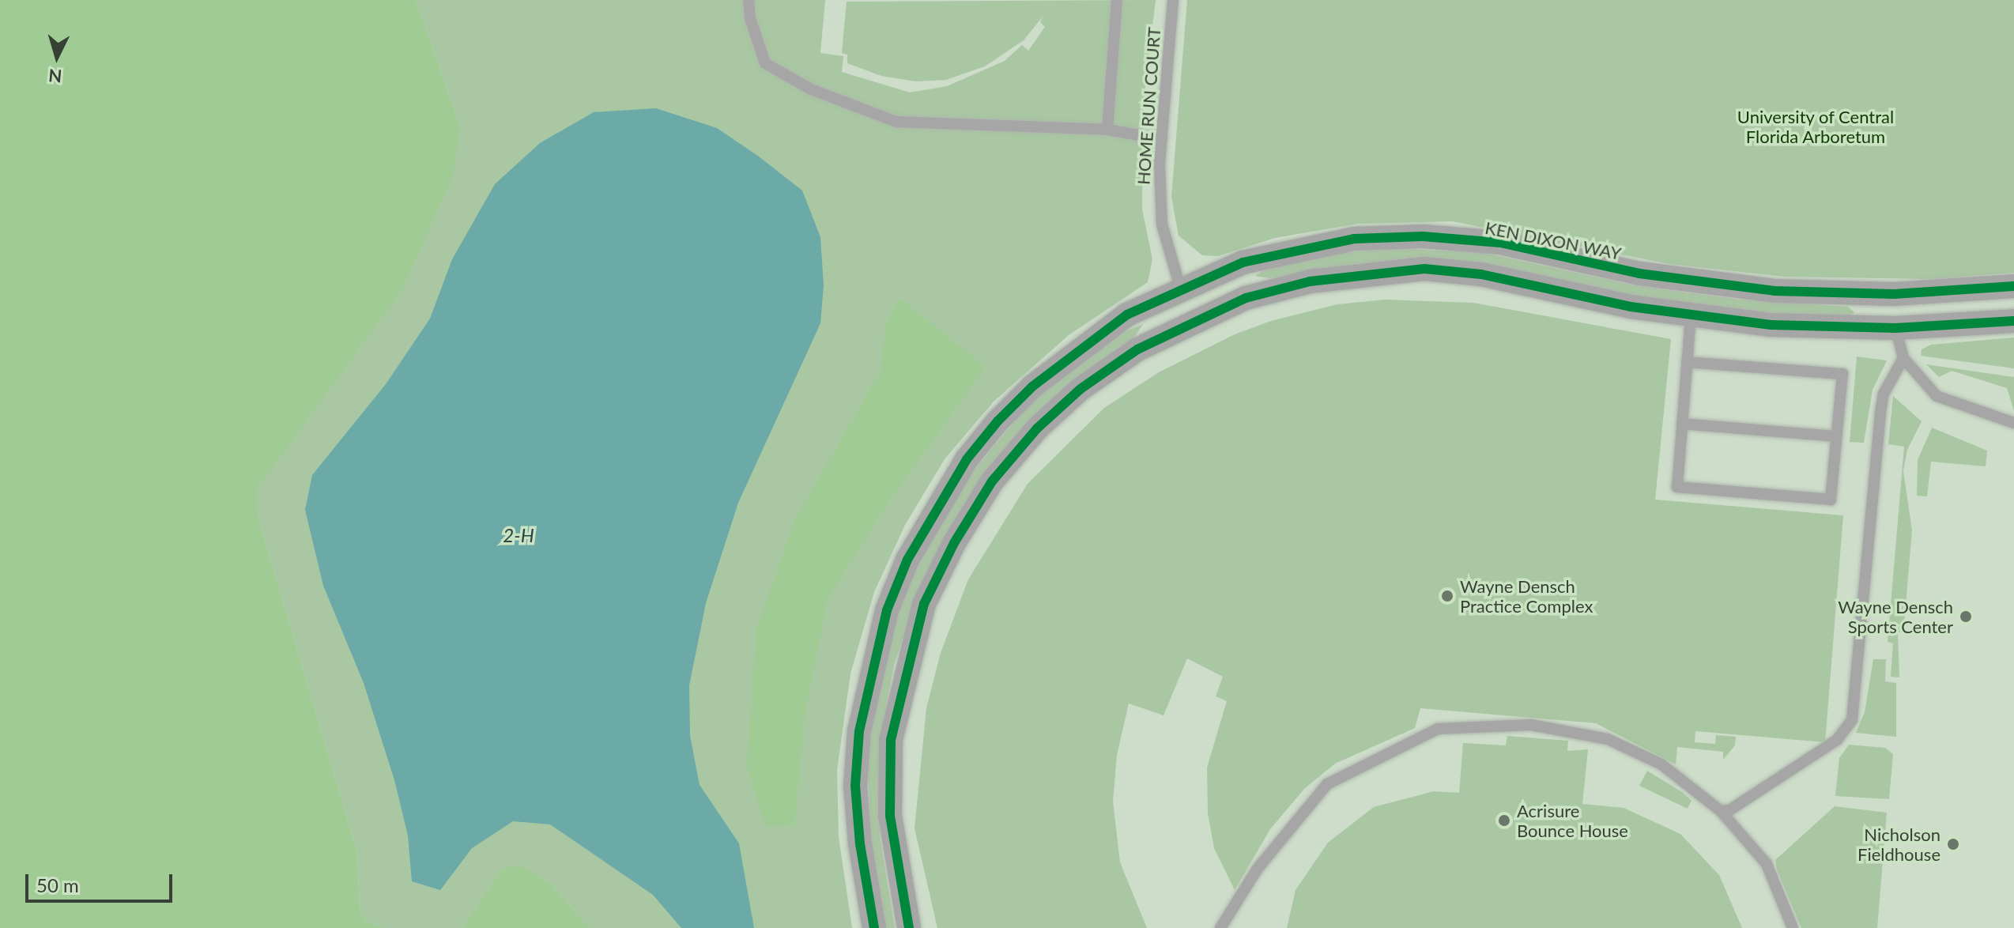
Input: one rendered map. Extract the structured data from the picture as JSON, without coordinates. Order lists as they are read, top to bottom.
{
  "streets": {
    "street": ["KEN DIXON WAY"],
    "lane": ["HOME RUN COURT"]
  },
  "crossings": [
    ["HOME RUN COURT", "KEN DIXON WAY"]
  ],
  "water": ["2-H"],
  "parks": ["University of Central Florida Arboretum"],
  "places": [
    "Wayne Densch Practice Complex",
    "Wayne Densch Sports Center",
    "Acrisure Bounce House",
    "Nicholson Fieldhouse"
  ],
  "scale_bar": "50 m",
  "north": "bottom"
}
